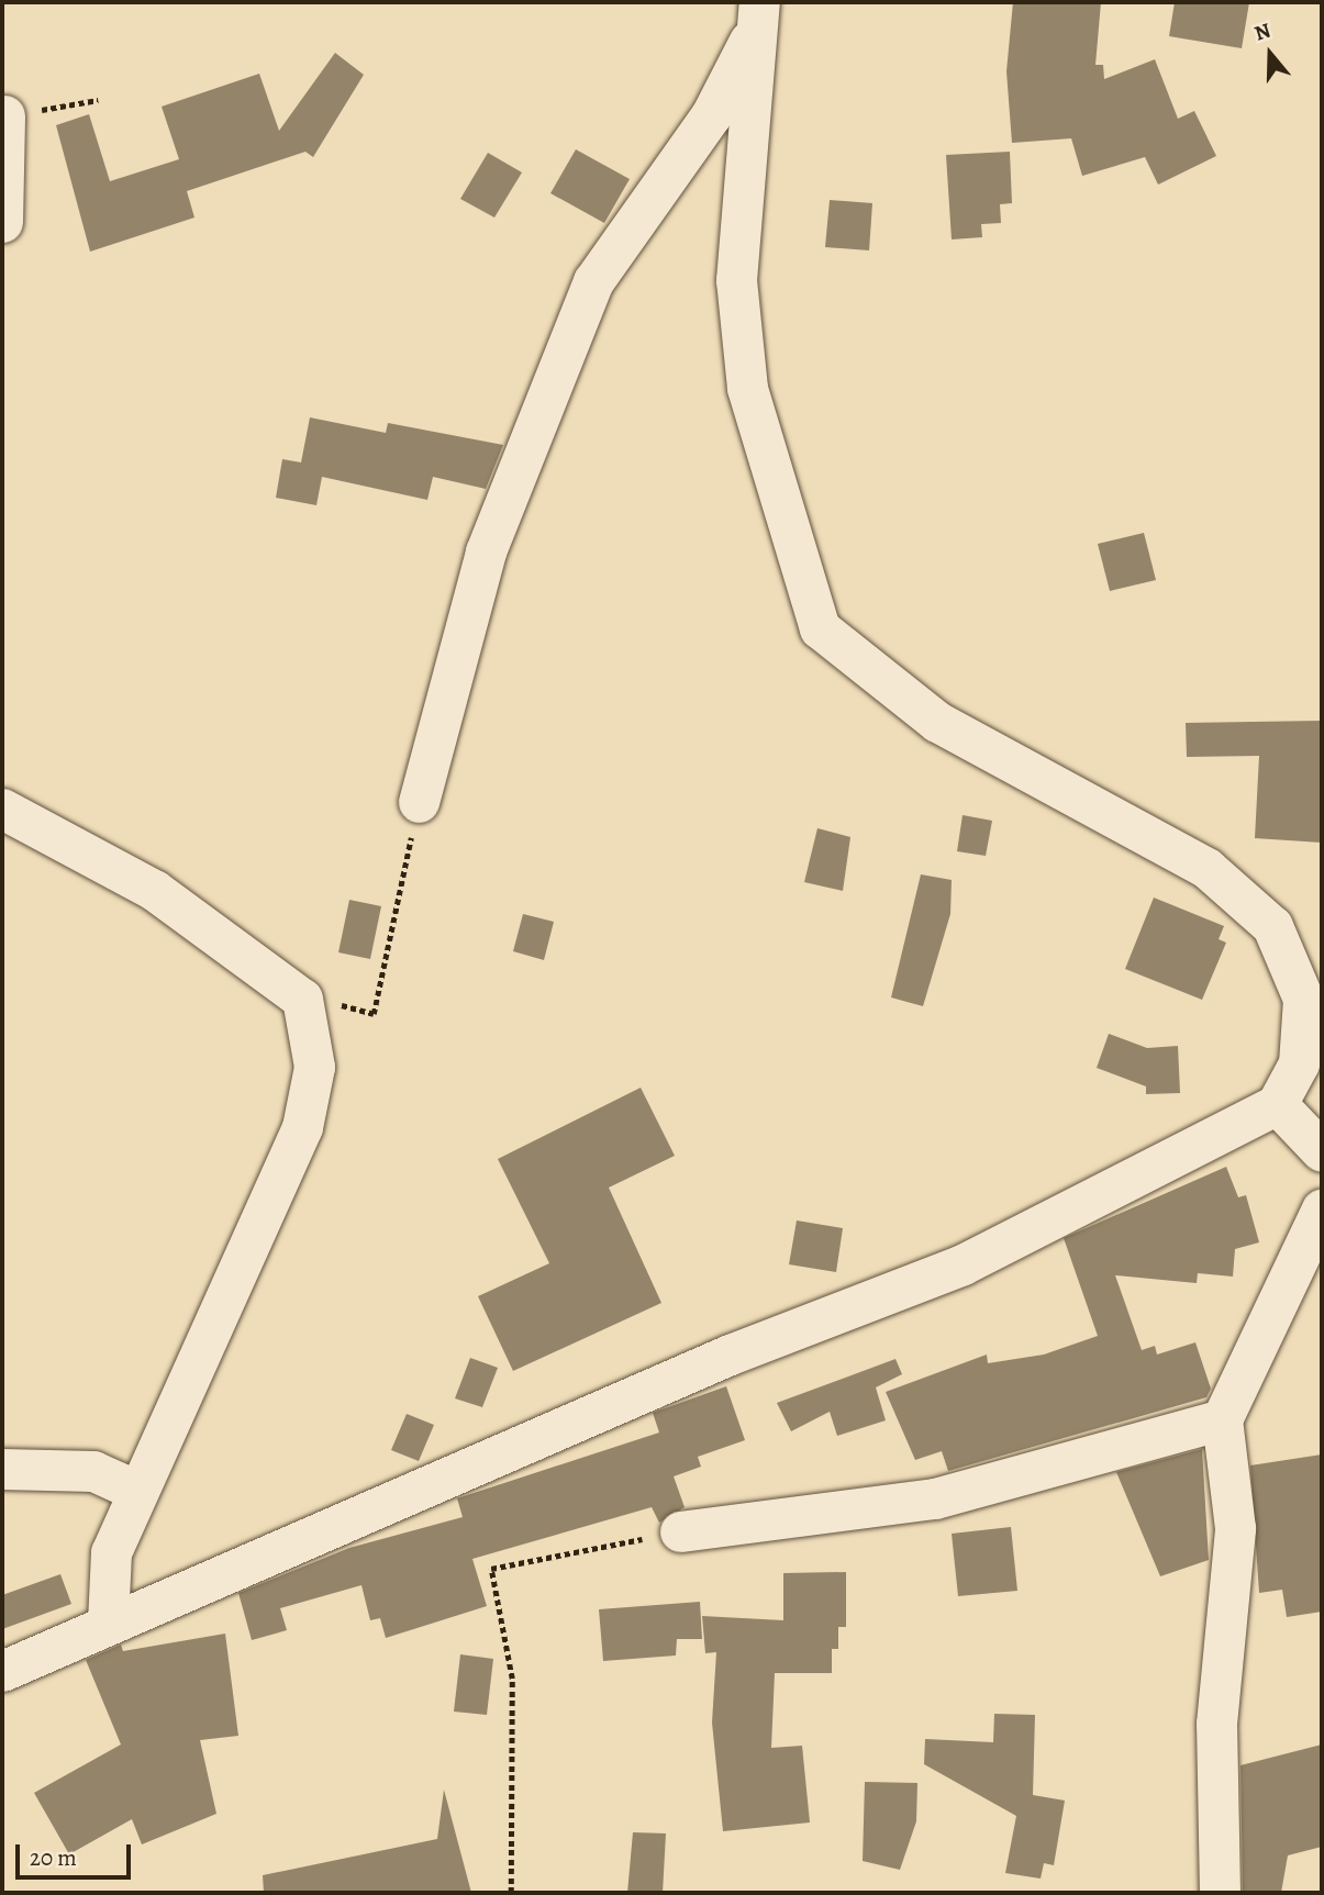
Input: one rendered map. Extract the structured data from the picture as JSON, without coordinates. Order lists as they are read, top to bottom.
{
  "scale_bar": "20 m",
  "north": "top"
}
